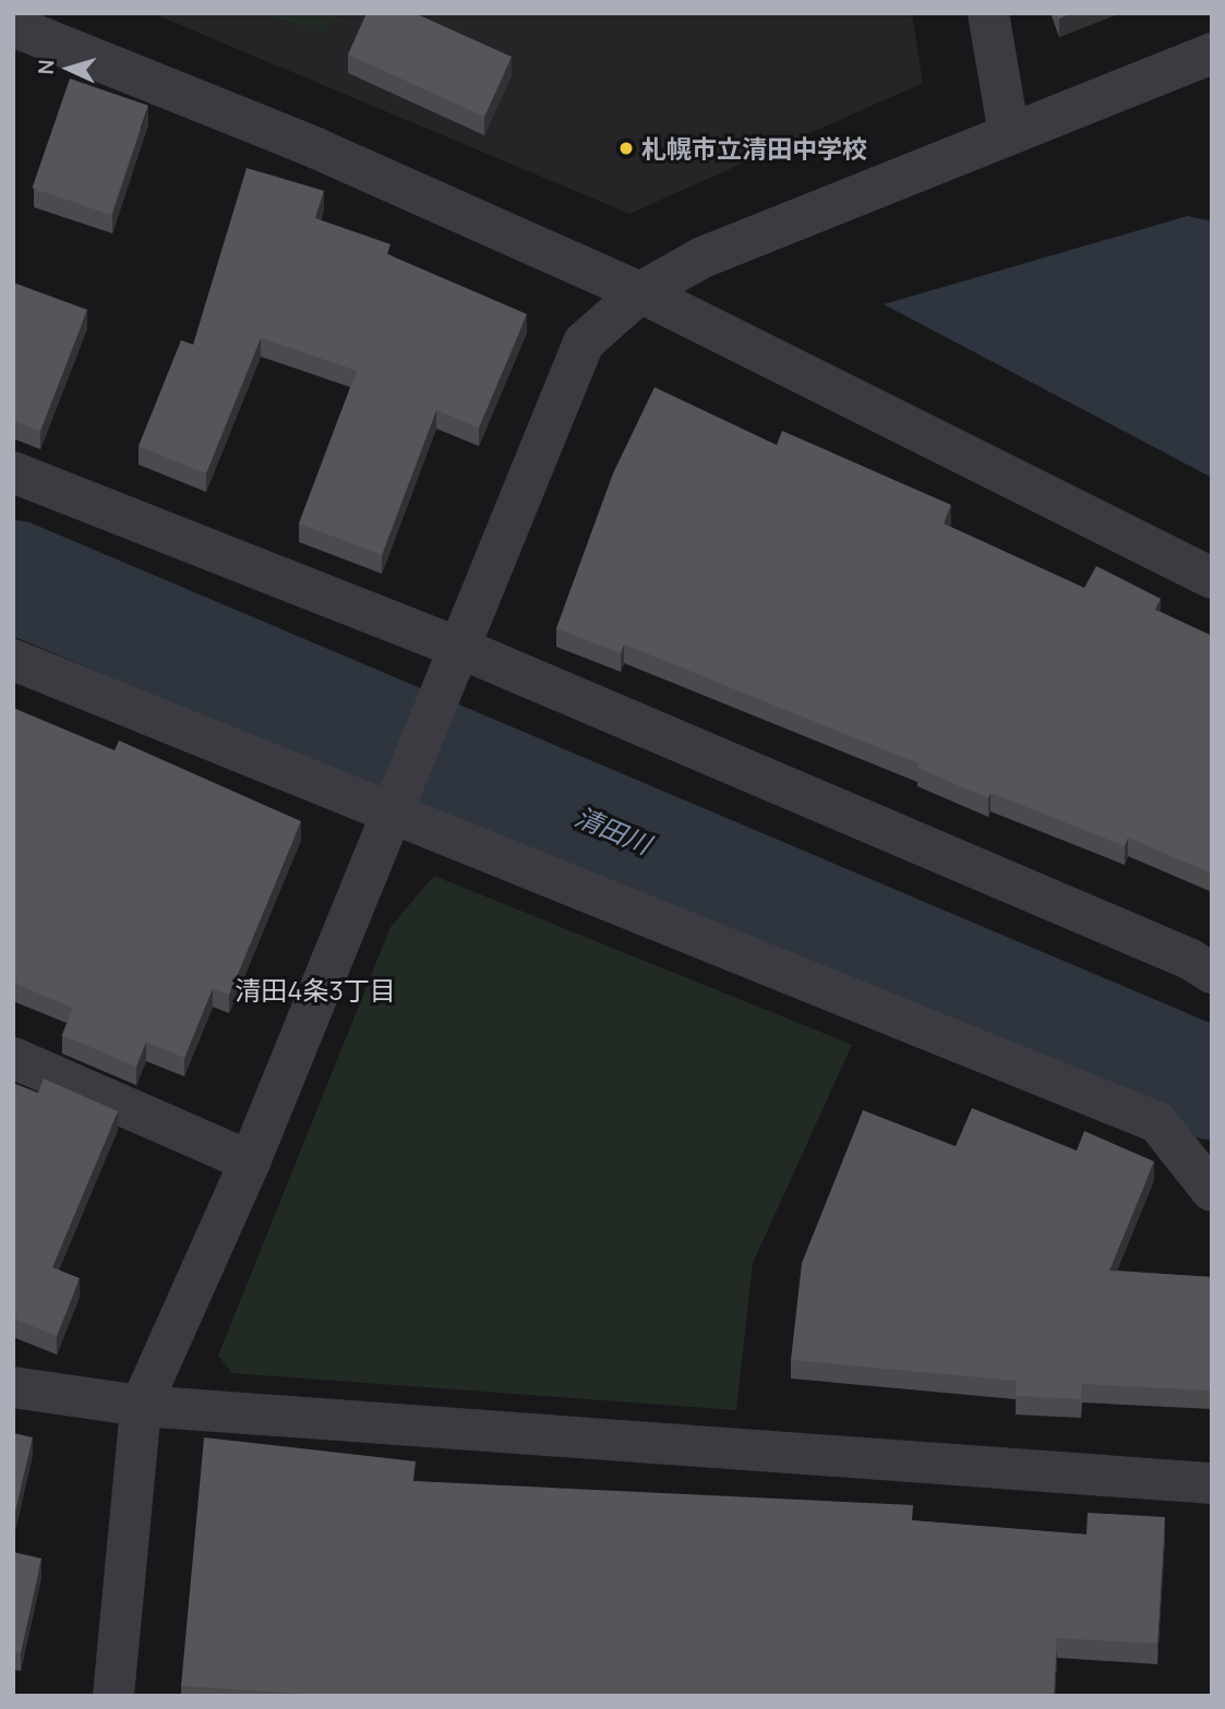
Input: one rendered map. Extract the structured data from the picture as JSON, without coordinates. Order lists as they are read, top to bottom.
{
  "districts": ["清田4条3丁目"],
  "water": ["清田川"],
  "places": ["札幌市立清田中学校"],
  "north": "left"
}
